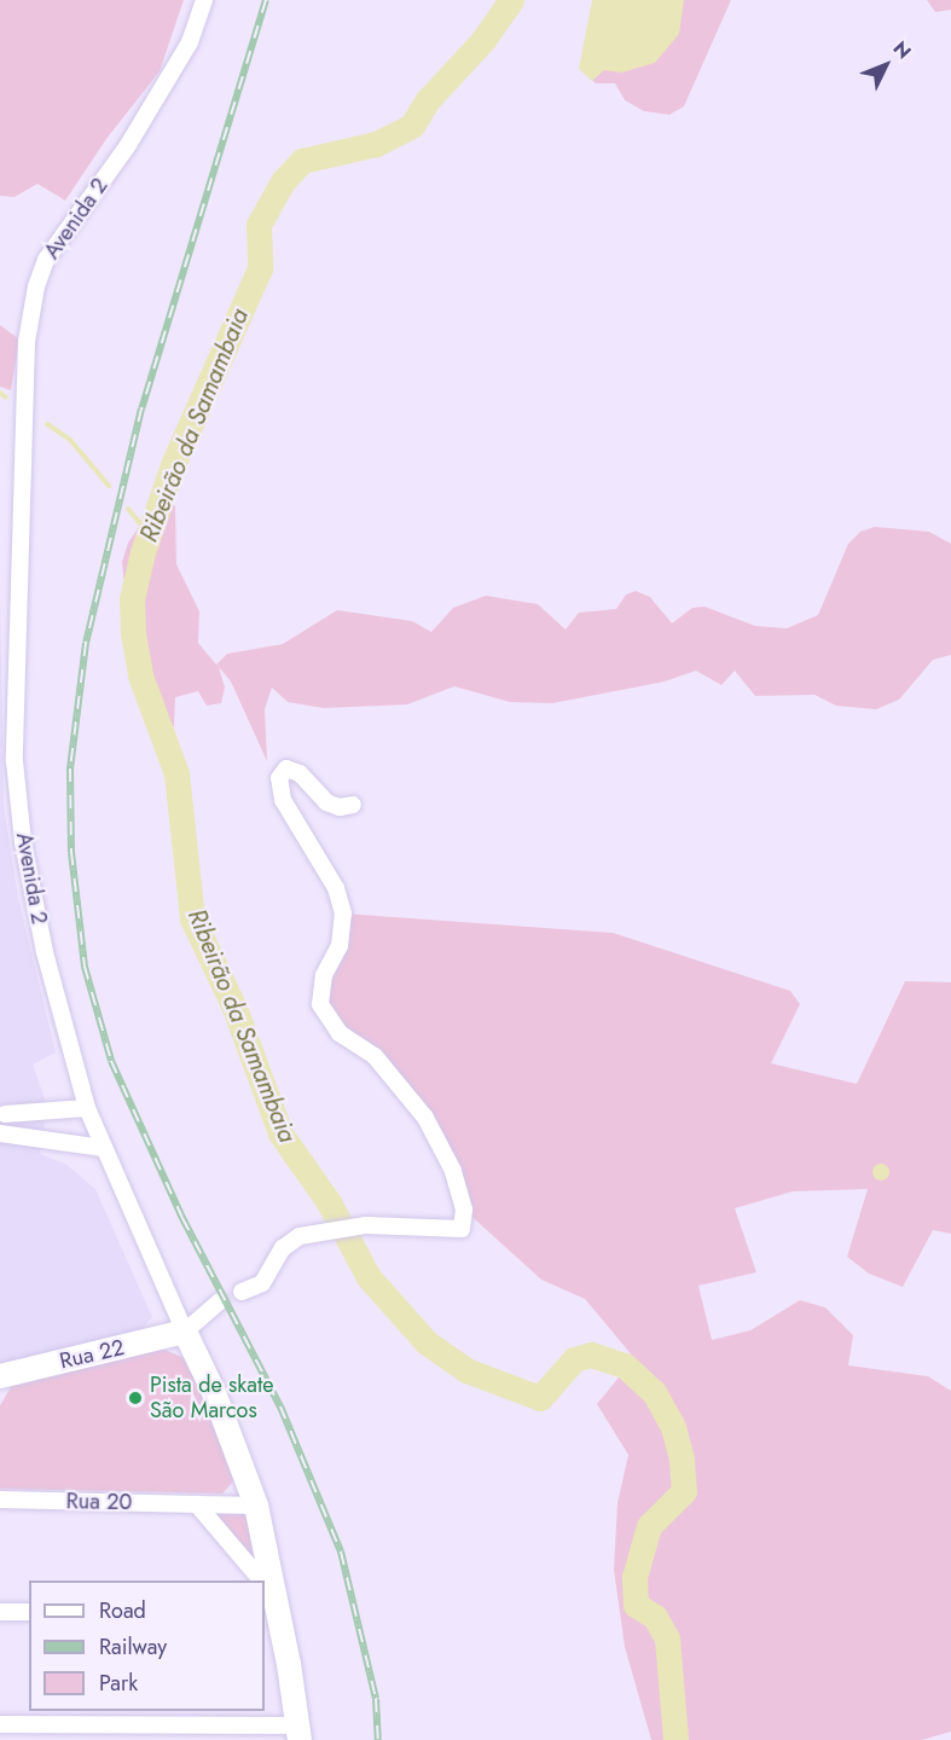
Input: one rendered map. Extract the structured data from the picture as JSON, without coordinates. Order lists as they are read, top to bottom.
{
  "streets": {
    "street": ["Avenida 2", "Rua 22", "Rua 20"]
  },
  "crossings": [
    ["Avenida 2", "Rua 22"],
    ["Avenida 2", "Rua 20"]
  ],
  "water": ["Ribeirão da Samambaia"],
  "places": ["Pista de skate São Marcos"],
  "legend": ["Road", "Railway", "Park"],
  "north": "top right"
}
